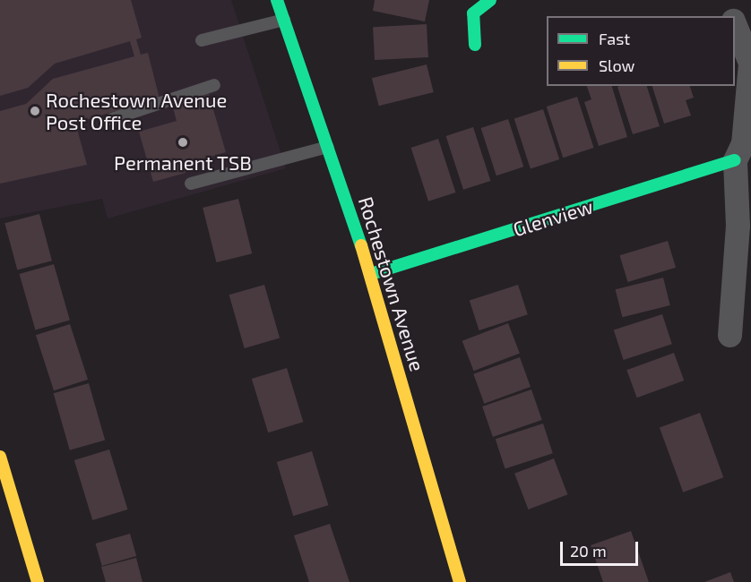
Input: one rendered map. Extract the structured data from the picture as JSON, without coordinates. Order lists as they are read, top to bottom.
{
  "streets": {
    "main road": ["Glenview", "Rochestown Avenue"]
  },
  "crossings": [
    ["Glenview", "Rochestown Avenue"]
  ],
  "places": ["Rochestown Avenue Post Office", "Permanent TSB"],
  "legend": ["Fast", "Slow"],
  "scale_bar": "20 m"
}
